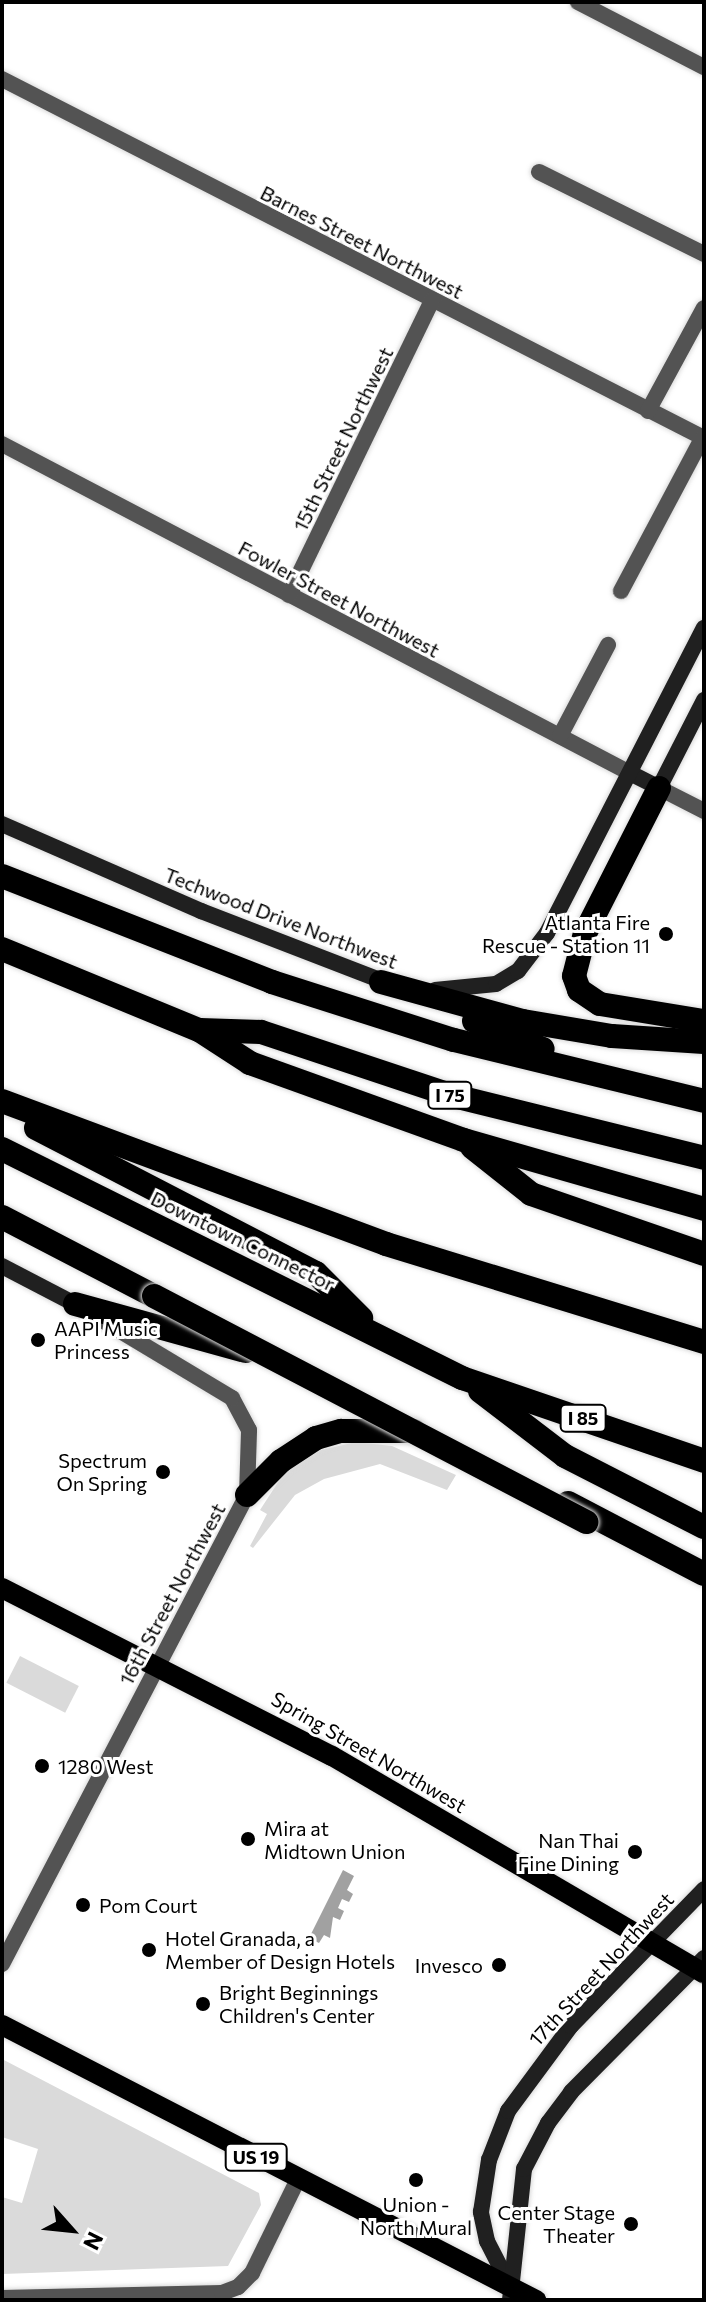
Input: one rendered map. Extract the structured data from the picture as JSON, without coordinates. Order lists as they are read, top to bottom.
{
  "streets": {
    "highway": ["I 75", "Downtown Connector", "I 85"],
    "main road": ["Spring Street Northwest", "US 19"],
    "street": [
      "Barnes Street Northwest",
      "15th Street Northwest",
      "Fowler Street Northwest",
      "Techwood Drive Northwest",
      "16th Street Northwest",
      "17th Street Northwest"
    ]
  },
  "crossings": [
    ["Barnes Street Northwest", "15th Street Northwest"],
    ["15th Street Northwest", "Fowler Street Northwest"],
    ["Fowler Street Northwest", "Techwood Drive Northwest"],
    ["Downtown Connector", "I 85"],
    ["16th Street Northwest", "Spring Street Northwest"],
    ["Spring Street Northwest", "17th Street Northwest"],
    ["17th Street Northwest", "US 19"]
  ],
  "places": [
    "Atlanta Fire Rescue - Station 11",
    "AAPI Music Princess",
    "Spectrum On Spring",
    "1280 West",
    "Mira at Midtown Union",
    "Nan Thai Fine Dining",
    "Pom Court",
    "Hotel Granada, a Member of Design Hotels",
    "Invesco",
    "Bright Beginnings Children's Center",
    "Union - North Mural",
    "Center Stage Theater"
  ],
  "north": "bottom right"
}
